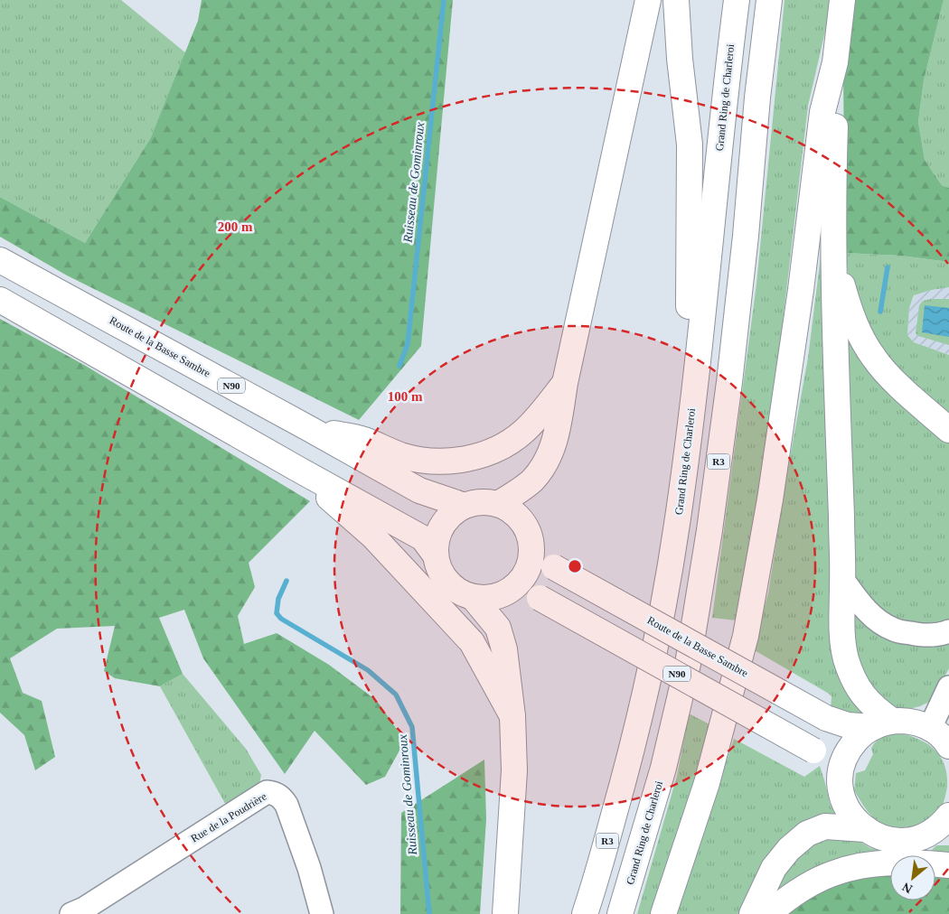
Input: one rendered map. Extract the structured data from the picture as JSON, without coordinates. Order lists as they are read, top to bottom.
{
  "streets": {
    "highway": [
      "Grand Ring de Charleroi",
      "Route de la Basse Sambre",
      "N90",
      "R3"
    ],
    "street": ["Rue de la Poudrière"]
  },
  "crossings": [
    ["Route de la Basse Sambre", "N90"]
  ],
  "water": ["Ruisseau de Gominroux"],
  "north": "bottom left",
  "rings": ["200 m", "100 m"]
}
